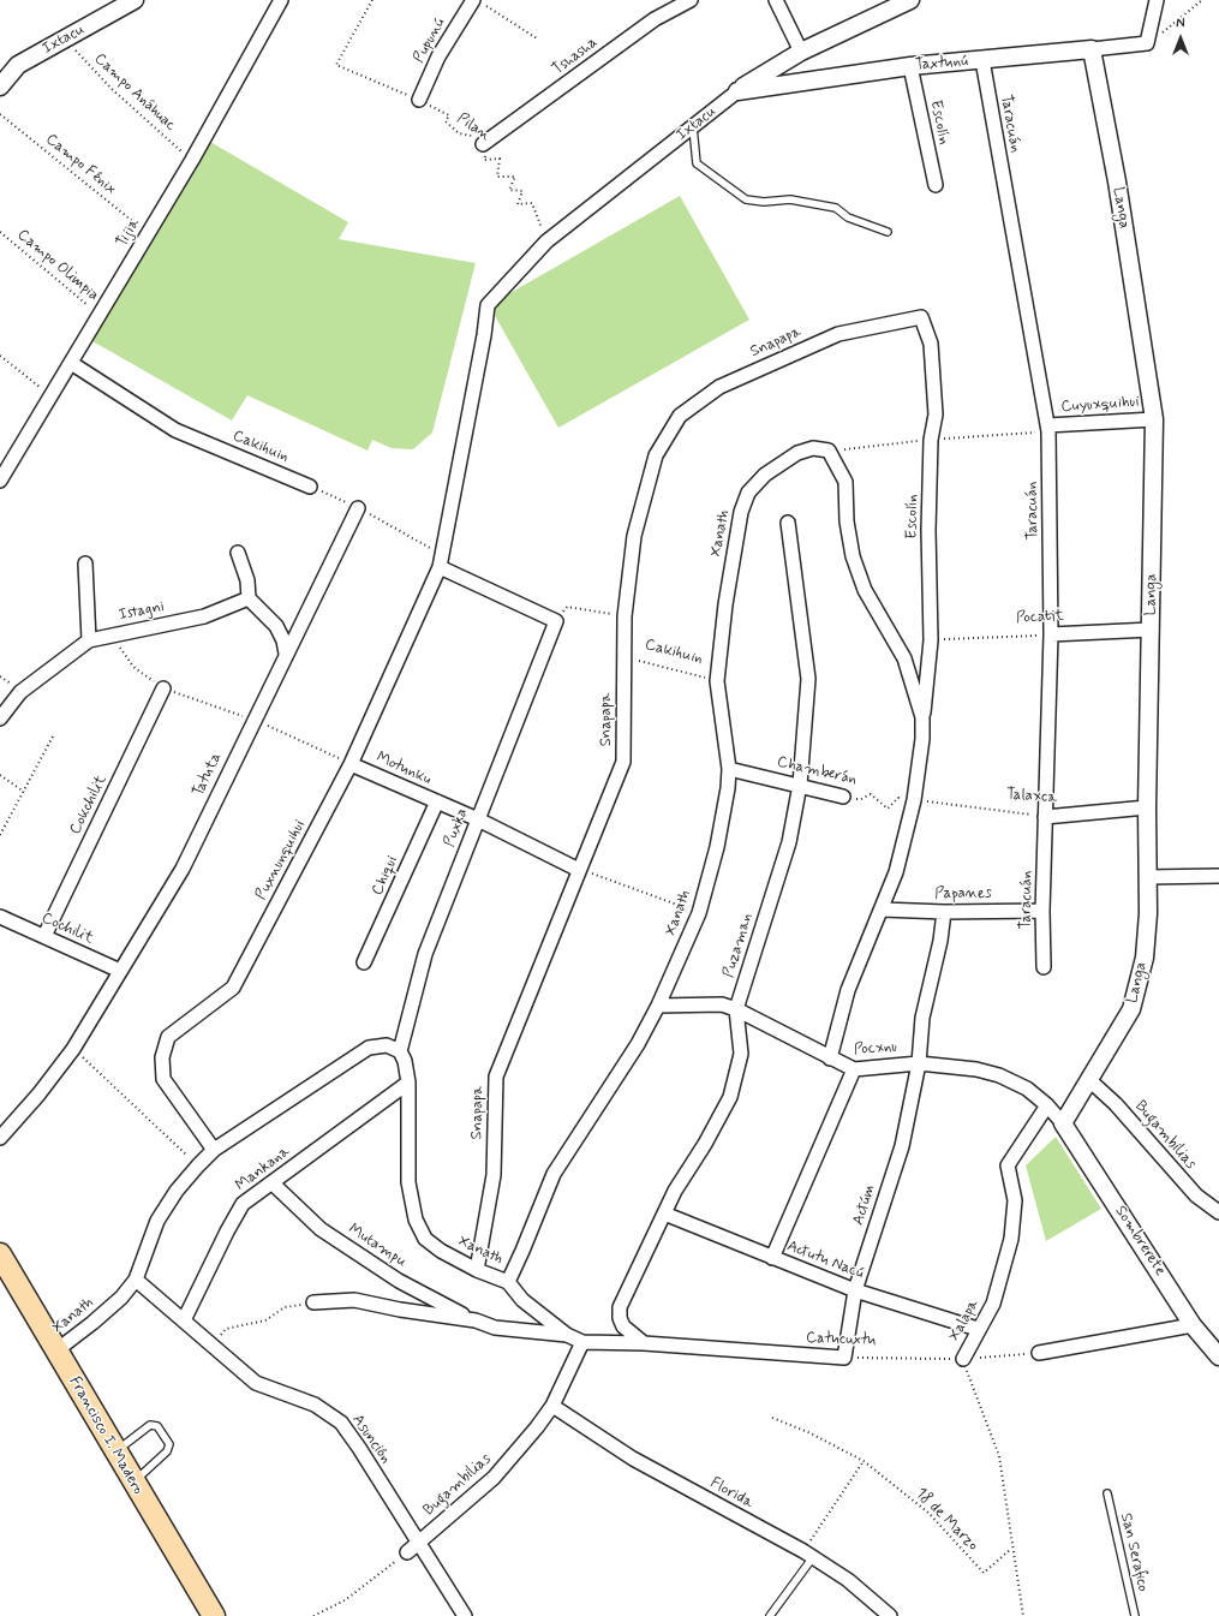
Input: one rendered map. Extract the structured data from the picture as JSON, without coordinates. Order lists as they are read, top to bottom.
{
  "streets": {
    "main road": ["Francisco I. Madero"],
    "street": [
      "Ixtacu",
      "Pupunú",
      "Tshasha",
      "Taxtunú",
      "Escolín",
      "Taracuán",
      "Langa",
      "Tijia",
      "Snapapa",
      "Cuyuxquihui",
      "Cakihuin",
      "Xanath",
      "Istagni",
      "Pocatit",
      "Motunku",
      "Chamberán",
      "Tatuta",
      "Talaxca",
      "Cokchilit",
      "Puxka",
      "Puxnunquihui",
      "Chiqui",
      "Papanes",
      "Cochilit",
      "Puzaman",
      "Pocxnu",
      "Bugambilias",
      "Mankana",
      "Actúm",
      "Sombrerete",
      "Mutampu",
      "Actutu Nacú",
      "Xalapa",
      "Catucuxtu",
      "Asunción",
      "Florida"
    ],
    "lane": ["San Serafico"],
    "path": [
      "Campo Anáhuac",
      "Pilan",
      "Campo Fénix",
      "Campo Olimpia",
      "18 de Marzo"
    ]
  },
  "crossings": [
    ["Ixtacu", "Taxtunú"],
    ["Ixtacu", "Campo Anáhuac"],
    ["Ixtacu", "Pilan"],
    ["Ixtacu", "Puxnunquihui"],
    ["Pupunú", "Pilan"],
    ["Tshasha", "Pilan"],
    ["Taxtunú", "Escolín"],
    ["Taxtunú", "Taracuán"],
    ["Taxtunú", "Langa"],
    ["Campo Anáhuac", "Tijia"],
    ["Escolín", "Snapapa"],
    ["Escolín", "Xanath"],
    ["Escolín", "Pocatit"],
    ["Taracuán", "Cuyuxquihui"],
    ["Taracuán", "Pocatit"],
    ["Taracuán", "Talaxca"],
    ["Taracuán", "Papanes"],
    ["Campo Fénix", "Tijia"],
    ["Langa", "Cuyuxquihui"],
    ["Langa", "Pocatit"],
    ["Langa", "Talaxca"],
    ["Langa", "Pocxnu"],
    ["Langa", "Bugambilias"],
    ["Langa", "Sombrerete"],
    ["Tijia", "Campo Olimpia"],
    ["Tijia", "Cakihuin"],
    ["Snapapa", "Cakihuin"],
    ["Snapapa", "Xanath"],
    ["Snapapa", "Motunku"],
    ["Cakihuin", "Xanath"],
    ["Xanath", "Chamberán"],
    ["Xanath", "Talaxca"],
    ["Xanath", "Puxka"],
    ["Xanath", "Puxnunquihui"],
    ["Xanath", "Papanes"],
    ["Xanath", "Pocxnu"],
    ["Xanath", "Mankana"],
    ["Xanath", "Catucuxtu"],
    ["Xanath", "Francisco I. Madero"],
    ["Xanath", "Asunción"],
    ["Istagni", "Motunku"],
    ["Motunku", "Tatuta"],
    ["Motunku", "Cokchilit"],
    ["Motunku", "Puxka"],
    ["Motunku", "Puxnunquihui"],
    ["Motunku", "Chiqui"],
    ["Chamberán", "Talaxca"],
    ["Chamberán", "Puzaman"],
    ["Tatuta", "Cochilit"],
    ["Cokchilit", "Cochilit"],
    ["Puzaman", "Pocxnu"],
    ["Puzaman", "Actutu Nacú"],
    ["Puzaman", "Catucuxtu"],
    ["Pocxnu", "Actúm"],
    ["Pocxnu", "Sombrerete"],
    ["Pocxnu", "Xalapa"],
    ["Bugambilias", "Catucuxtu"],
    ["Bugambilias", "Asunción"],
    ["Bugambilias", "Florida"],
    ["Mankana", "Mutampu"],
    ["Mankana", "Asunción"],
    ["Actúm", "Actutu Nacú"],
    ["Actúm", "Catucuxtu"],
    ["Mutampu", "Catucuxtu"],
    ["Actutu Nacú", "Xalapa"],
    ["Xalapa", "Catucuxtu"],
    ["Xalapa", "18 de Marzo"]
  ],
  "north": "top"
}
